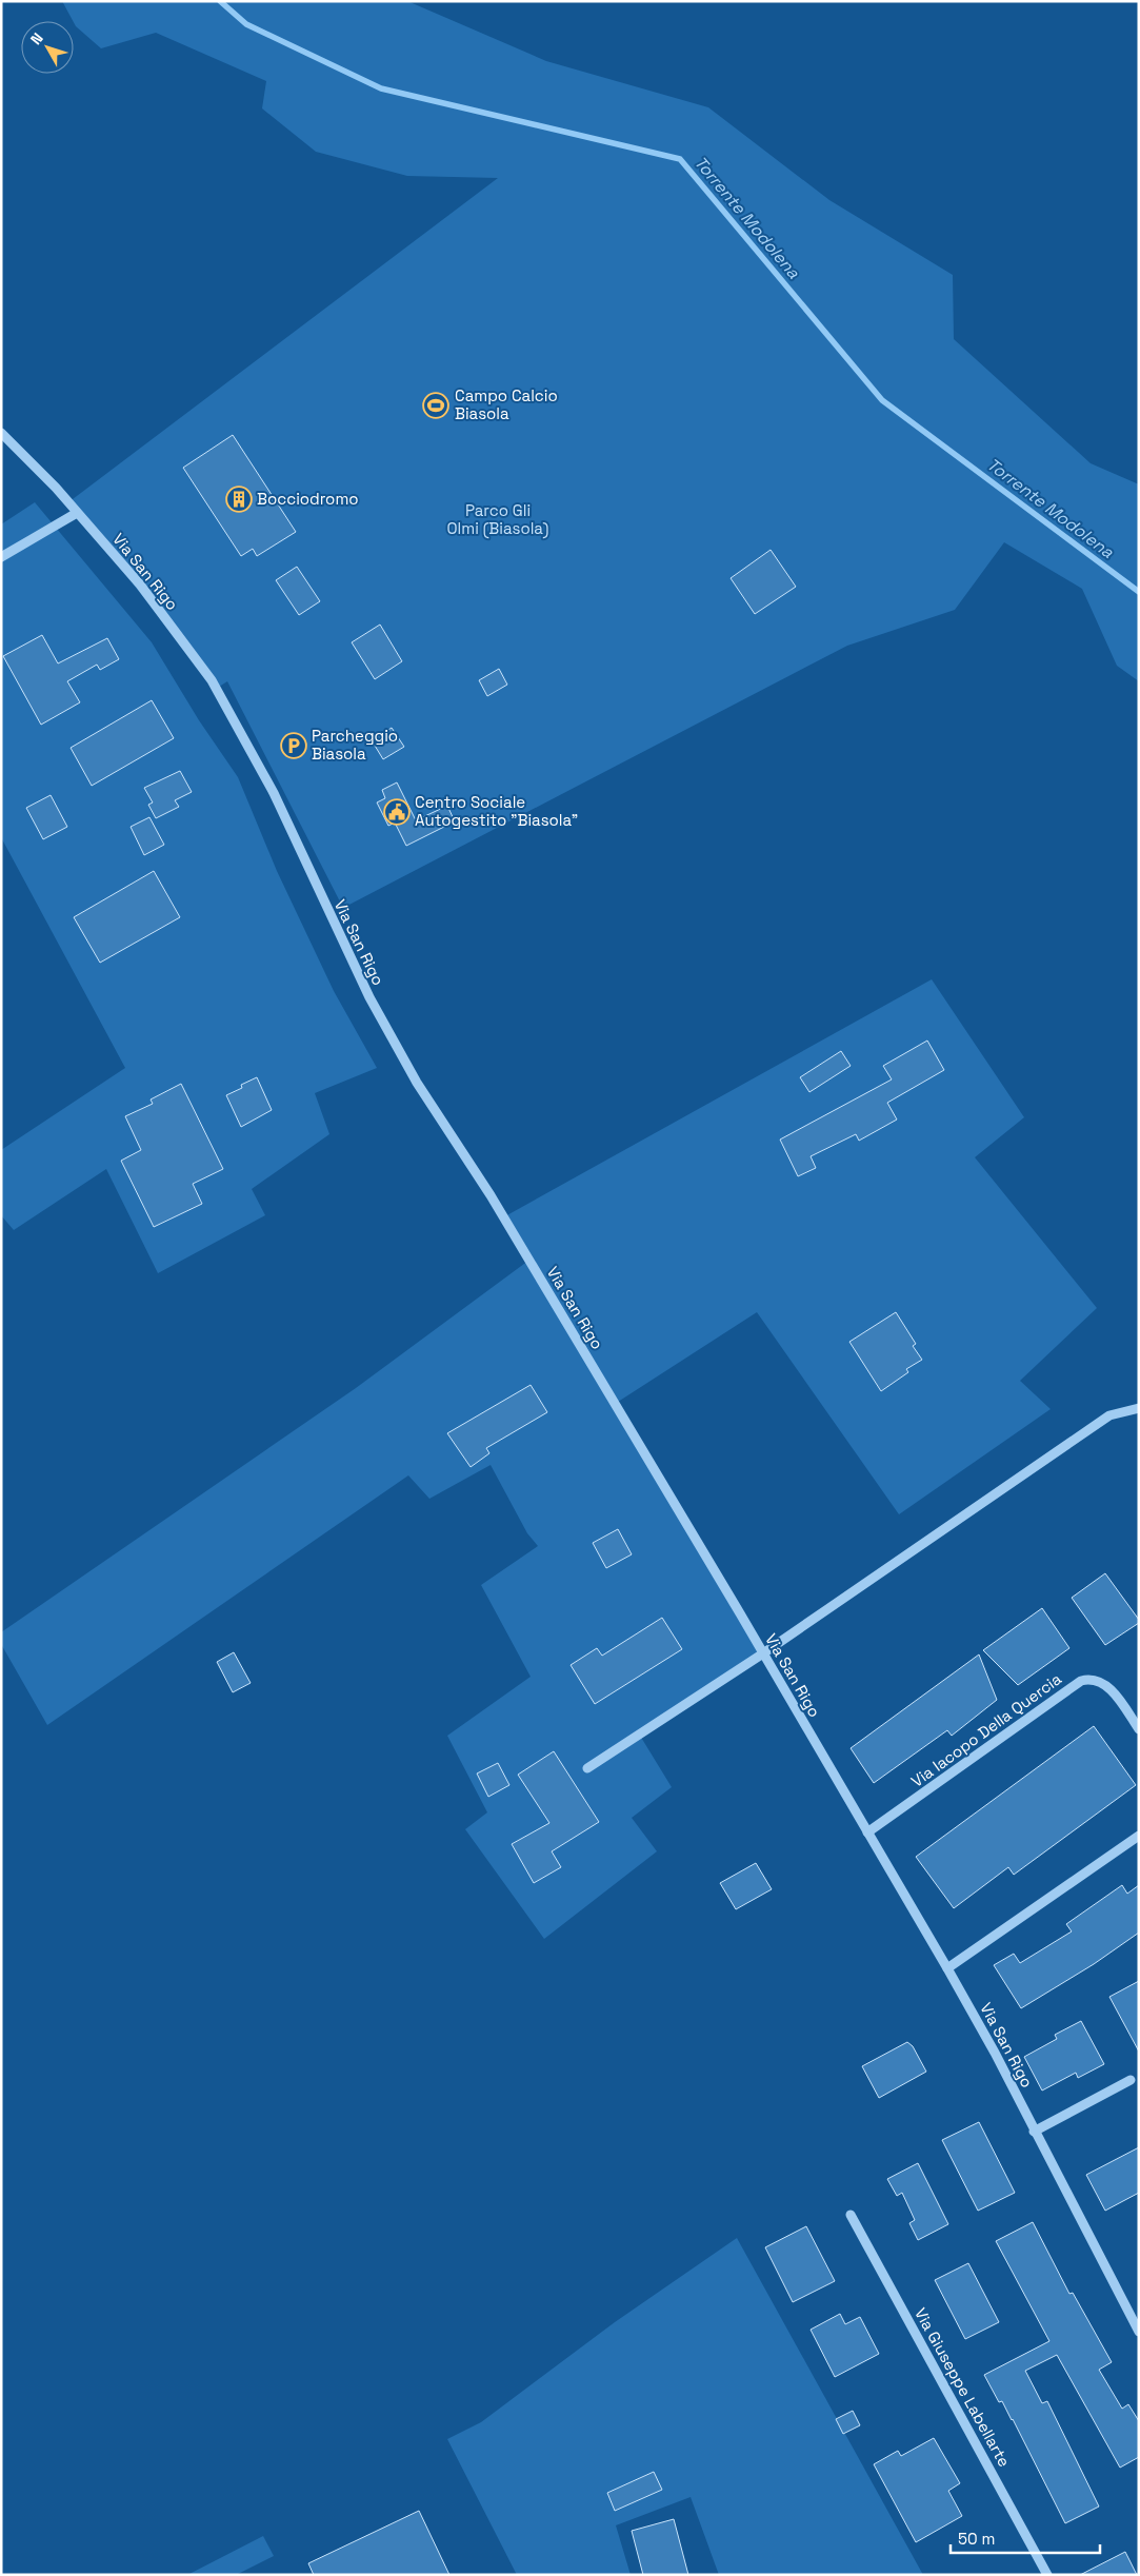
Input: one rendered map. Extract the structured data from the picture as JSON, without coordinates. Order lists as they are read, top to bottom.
{
  "streets": {
    "street": ["Via San Rigo", "Via Iacopo Della Quercia", "Via Giuseppe Labellarte"]
  },
  "crossings": [
    ["Via San Rigo", "Via Iacopo Della Quercia"]
  ],
  "water": ["Torrente Modolena"],
  "parks": ["Parco Gli Olmi (Biasola)"],
  "places": {
    "sports": ["Campo Calcio Biasola"],
    "building": ["Bocciodromo"],
    "parking": ["Parcheggio Biasola"],
    "public building": ["Centro Sociale Autogestito \"Biasola\""]
  },
  "scale_bar": "50 m",
  "north": "top left"
}
